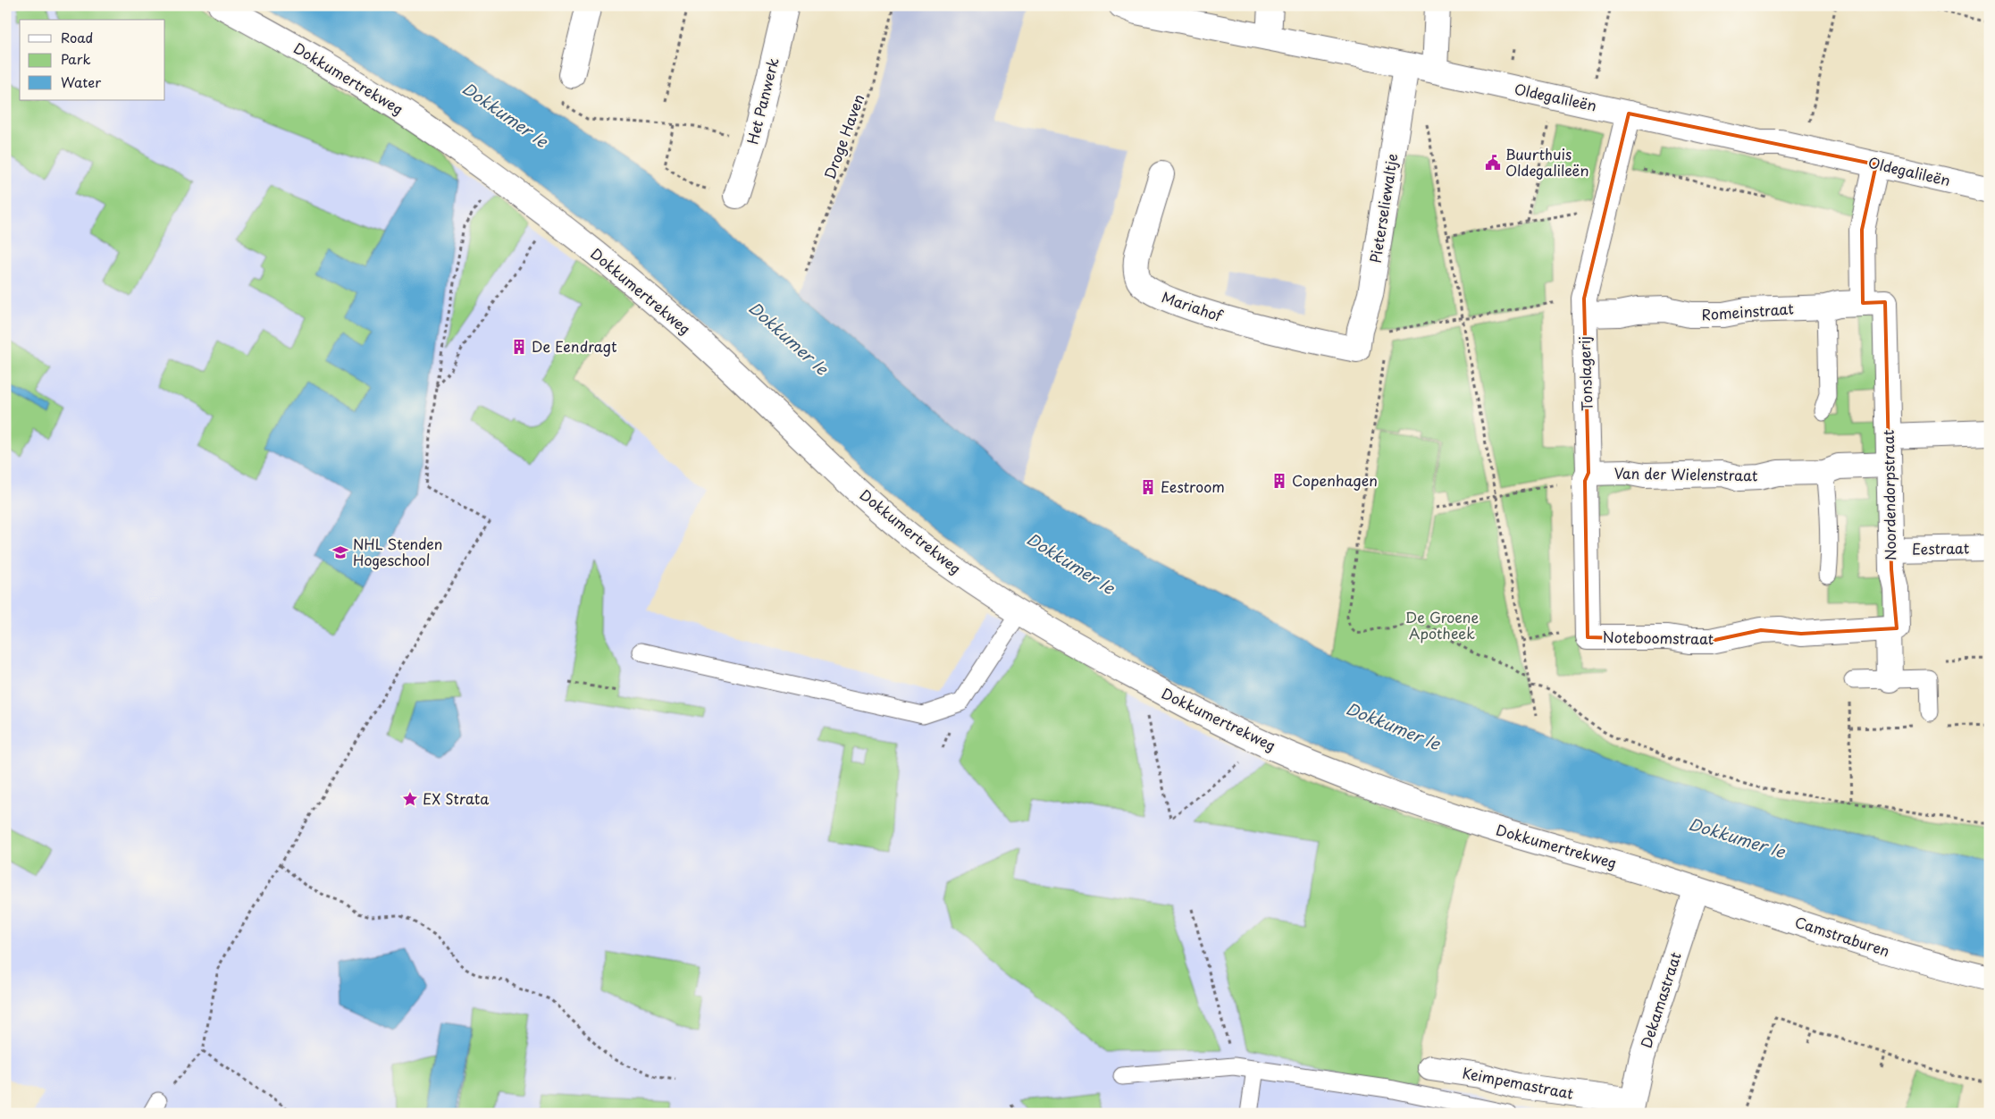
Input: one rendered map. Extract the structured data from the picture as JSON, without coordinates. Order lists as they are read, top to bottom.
{
  "streets": {
    "street": [
      "Dokkumertrekweg",
      "Oldegalileën",
      "Het Panwerk",
      "Pieterseliewaltje",
      "Mariahof",
      "Romeinstraat",
      "Tonslagerij",
      "Van der Wielenstraat",
      "Noordendorpstraat",
      "Eestraat",
      "Noteboomstraat",
      "Camstraburen",
      "Dekamastraat",
      "Keimpemastraat"
    ],
    "path": ["Droge Haven"]
  },
  "crossings": [
    ["Dokkumertrekweg", "Camstraburen"],
    ["Dokkumertrekweg", "Dekamastraat"],
    ["Oldegalileën", "Pieterseliewaltje"],
    ["Oldegalileën", "Tonslagerij"],
    ["Oldegalileën", "Noordendorpstraat"],
    ["Pieterseliewaltje", "Mariahof"],
    ["Romeinstraat", "Tonslagerij"],
    ["Romeinstraat", "Noordendorpstraat"],
    ["Tonslagerij", "Van der Wielenstraat"],
    ["Tonslagerij", "Noteboomstraat"],
    ["Van der Wielenstraat", "Noordendorpstraat"],
    ["Noordendorpstraat", "Eestraat"],
    ["Noordendorpstraat", "Noteboomstraat"],
    ["Camstraburen", "Dekamastraat"],
    ["Dekamastraat", "Keimpemastraat"]
  ],
  "water": ["Dokkumer Ie"],
  "parks": ["De Groene Apotheek"],
  "places": {
    "public building": ["Buurthuis Oldegalileën"],
    "building": ["De Eendragt", "Copenhagen", "Eestroom"],
    "school or university": ["NHL Stenden Hogeschool"],
    "place": ["EX Strata"]
  },
  "legend": ["Road", "Park", "Water"]
}
